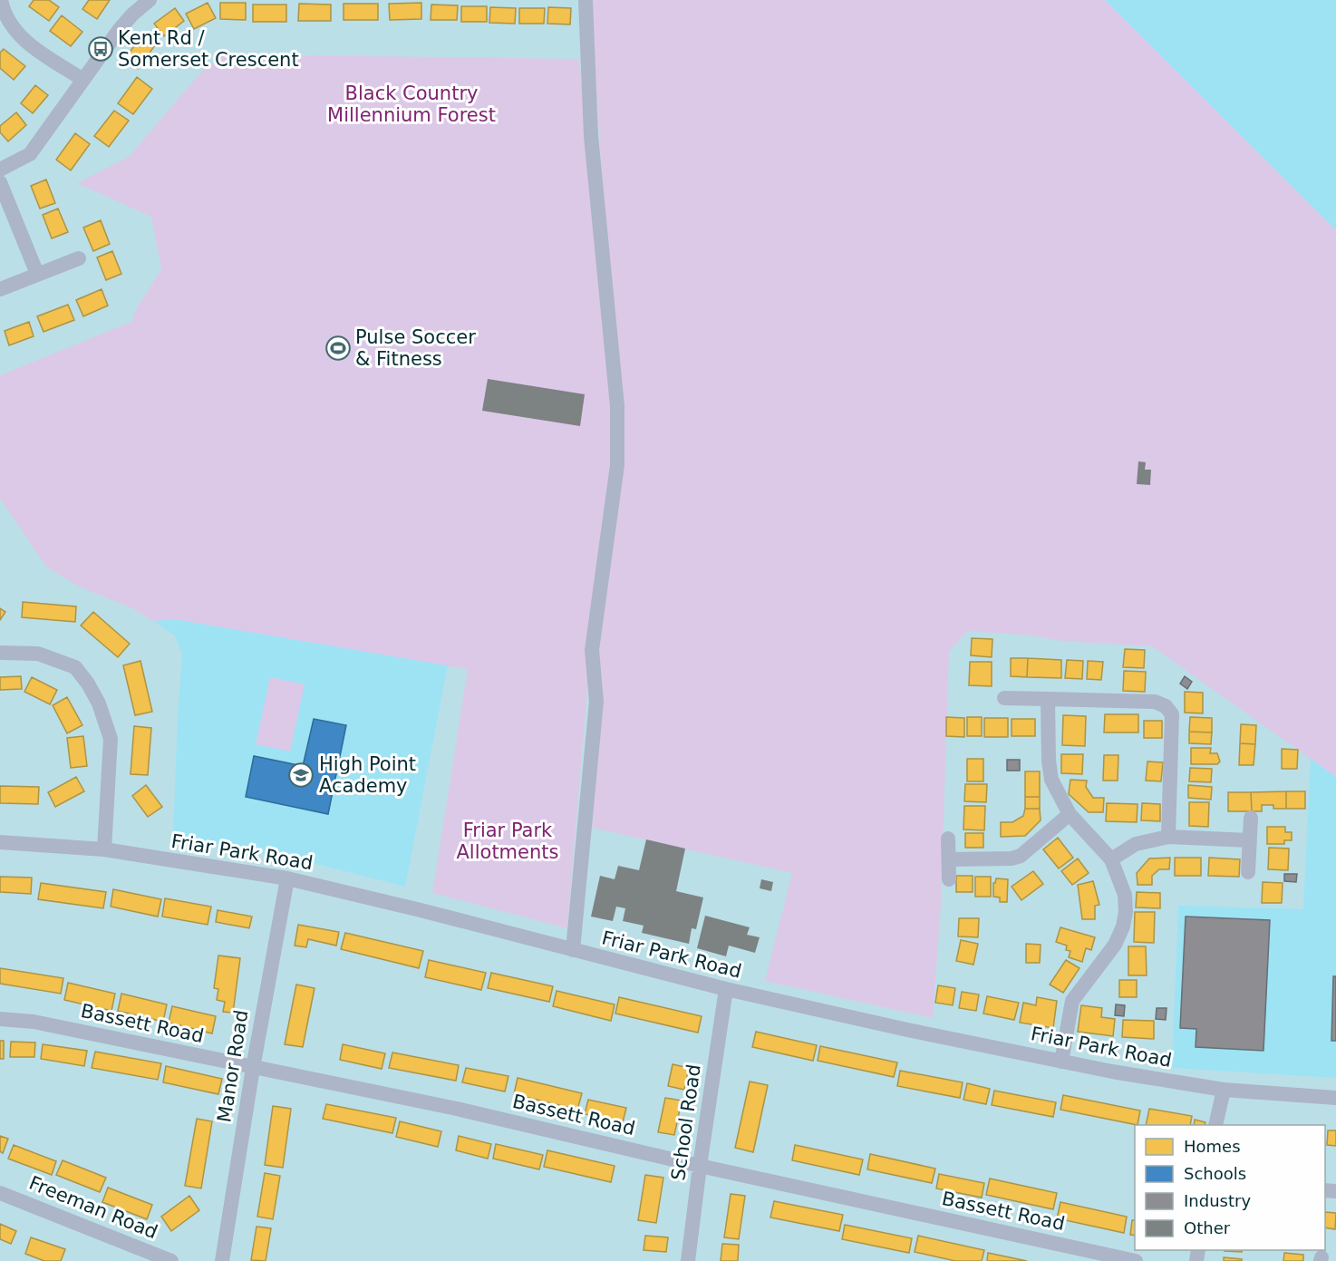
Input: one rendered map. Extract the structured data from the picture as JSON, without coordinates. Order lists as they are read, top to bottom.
{
  "streets": {
    "street": [
      "Friar Park Road",
      "Bassett Road",
      "Manor Road",
      "School Road",
      "Freeman Road"
    ]
  },
  "crossings": [
    ["Friar Park Road", "Manor Road"],
    ["Friar Park Road", "School Road"],
    ["Bassett Road", "Manor Road"],
    ["Bassett Road", "School Road"]
  ],
  "parks": ["Black Country Millennium Forest", "Friar Park Allotments"],
  "places": {
    "bus stop": ["Kent Rd / Somerset Crescent"],
    "sports": ["Pulse Soccer & Fitness"],
    "school or university": ["High Point Academy"]
  },
  "legend": [
    "Homes",
    "Schools",
    "Industry",
    "Other"
  ]
}
